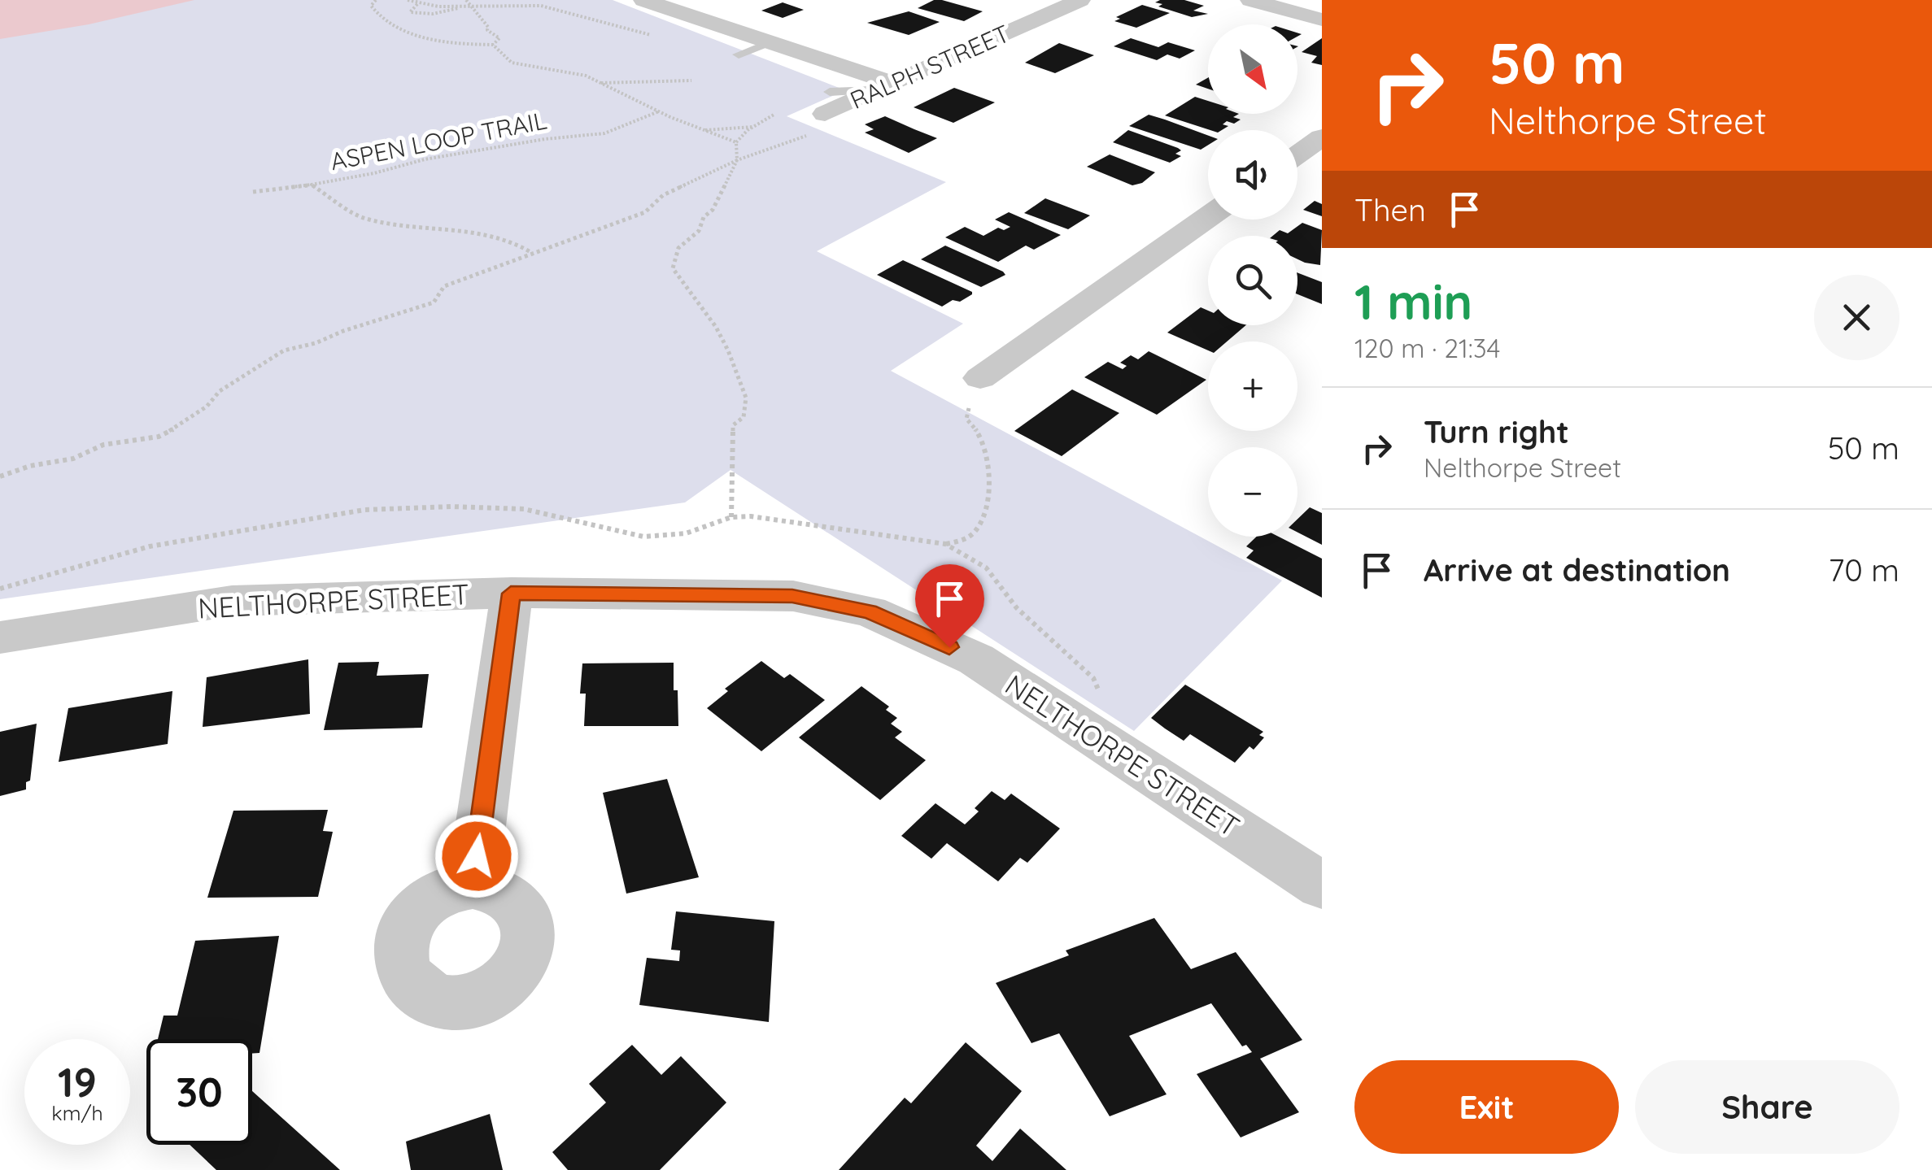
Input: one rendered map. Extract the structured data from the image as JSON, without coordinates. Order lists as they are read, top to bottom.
{
  "streets": {
    "street": ["RALPH STREET", "NELTHORPE STREET"],
    "path": ["ASPEN LOOP TRAIL"]
  },
  "north": "bottom right",
  "page": {
    "turn": ["50 m", "Nelthorpe Street"],
    "map_buttons": ["+", "−"],
    "then": "Then",
    "heading": ["1 min", "120 m · 21:34"],
    "list": [
      {
        "name": "Turn right",
        "note": "Nelthorpe Street",
        "value": "50 m"
      },
      {
        "name": "Arrive at destination",
        "value": "70 m"
      }
    ],
    "speed": "19 km/h",
    "limit": "30",
    "buttons": ["Exit", "Share"]
  }
}
